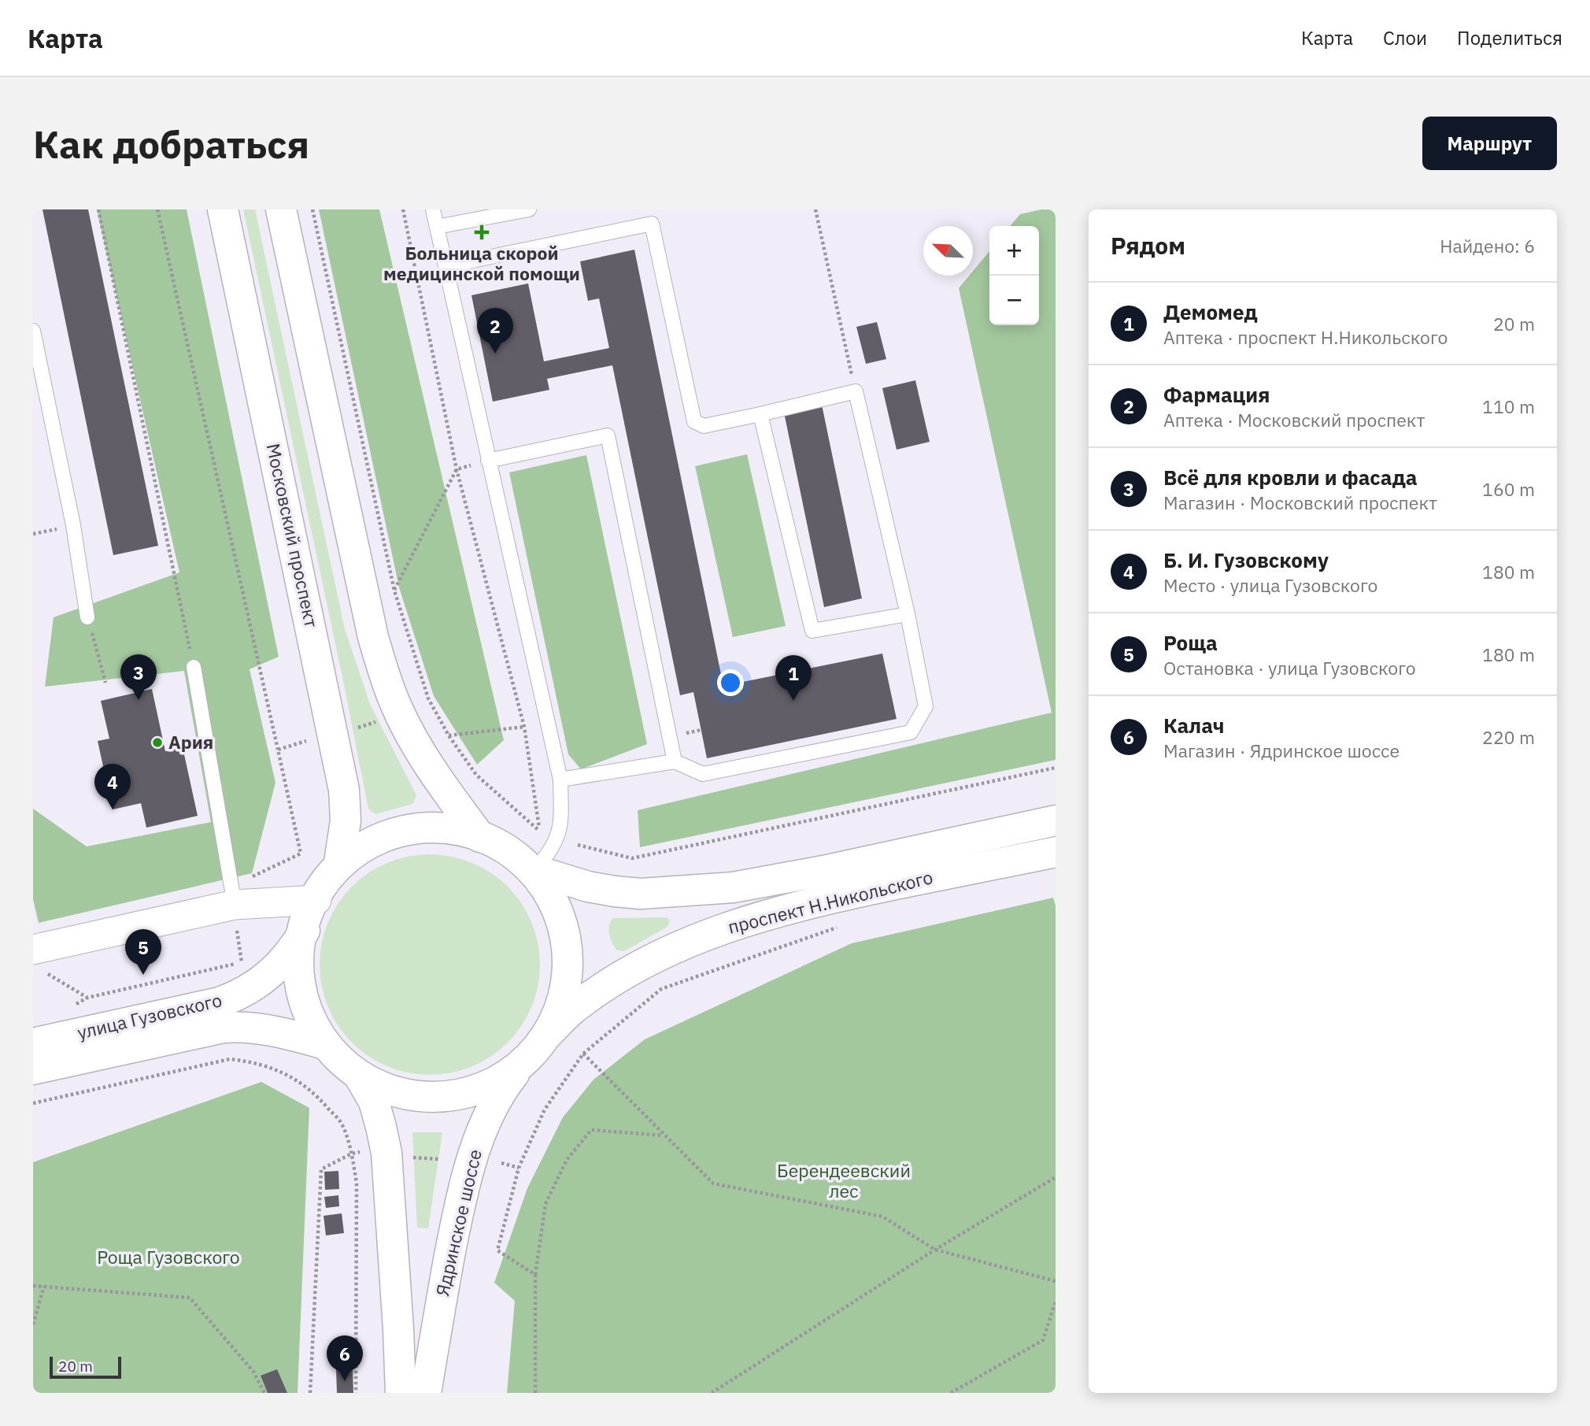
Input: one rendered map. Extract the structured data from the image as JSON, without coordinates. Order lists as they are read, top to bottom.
{
  "streets": {
    "main road": [
      "Московский проспект",
      "проспект Н.Никольского",
      "улица Гузовского",
      "Ядринское шоссе"
    ]
  },
  "crossings": [
    ["проспект Н.Никольского", "Ядринское шоссе"]
  ],
  "parks": ["Берендеевский лес", "Роща Гузовского"],
  "places": {
    "health": ["Больница скорой медицинской помощи"],
    "other": ["Ария"]
  },
  "scale_bar": "20 m",
  "north": "top left",
  "page": {
    "header": "Карта",
    "nav": ["Карта", "Слои", "Поделиться"],
    "buttons": "Маршрут",
    "title": "Как добраться",
    "heading": ["Рядом", "Найдено: 6"],
    "map_buttons": ["+", "−"],
    "list": [
      {
        "mark": "1",
        "name": "Демомед",
        "note": "Аптека · проспект Н.Никольского",
        "value": "20 m"
      },
      {
        "mark": "2",
        "name": "Фармация",
        "note": "Аптека · Московский проспект",
        "value": "110 m"
      },
      {
        "mark": "3",
        "name": "Всё для кровли и фасада",
        "note": "Магазин · Московский проспект",
        "value": "160 m"
      },
      {
        "mark": "4",
        "name": "Б. И. Гузовскому",
        "note": "Место · улица Гузовского",
        "value": "180 m"
      },
      {
        "mark": "5",
        "name": "Роща",
        "note": "Остановка · улица Гузовского",
        "value": "180 m"
      },
      {
        "mark": "6",
        "name": "Калач",
        "note": "Магазин · Ядринское шоссе",
        "value": "220 m"
      }
    ],
    "pins": [
      "2",
      "3",
      "1",
      "4",
      "5",
      "6"
    ],
    "scale": "20 m"
  }
}
